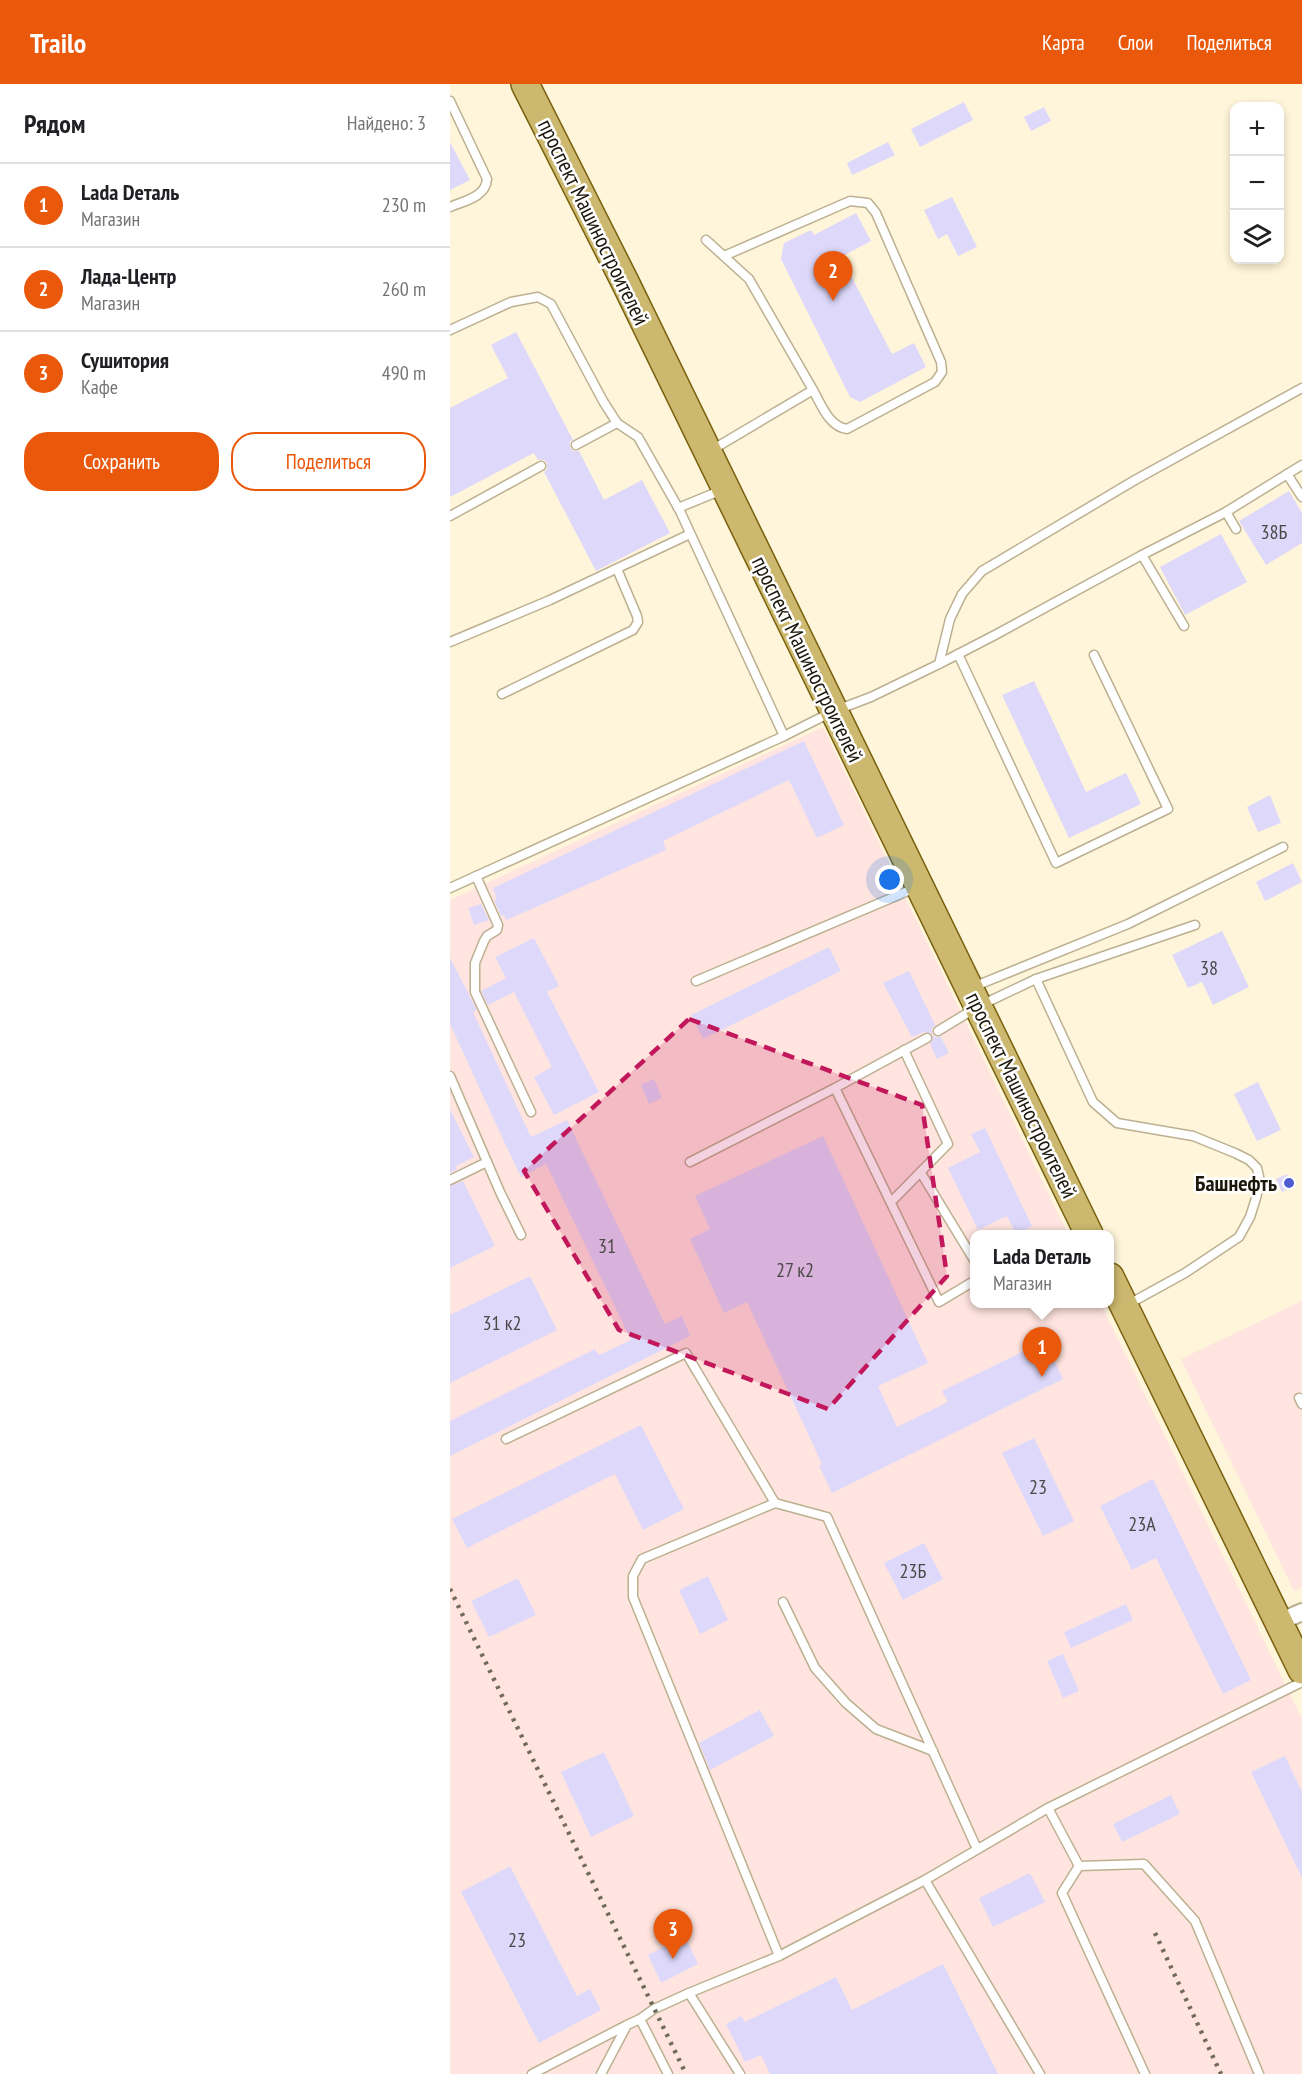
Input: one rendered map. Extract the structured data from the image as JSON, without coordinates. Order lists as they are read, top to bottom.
{
  "streets": {
    "main road": ["проспект Машиностроителей"]
  },
  "places": ["Башнефть"],
  "house_numbers": [
    "38Б",
    "38",
    "31",
    "27 к2",
    "31 к2",
    "23",
    "23А",
    "23Б",
    "23"
  ],
  "page": {
    "header": "Trailo",
    "nav": ["Карта", "Слои", "Поделиться"],
    "heading": ["Рядом", "Найдено: 3"],
    "map_buttons": ["+", "−"],
    "list": [
      {
        "mark": "1",
        "name": "Lada Dеталь",
        "note": "Магазин",
        "value": "230 m"
      },
      {
        "mark": "2",
        "name": "Лада-Центр",
        "note": "Магазин",
        "value": "260 m"
      },
      {
        "mark": "3",
        "name": "Сушитория",
        "note": "Кафе",
        "value": "490 m"
      }
    ],
    "pins": ["2", "1", "3"],
    "buttons": ["Сохранить", "Поделиться"],
    "popup": ["Lada Dеталь", "Магазин"]
  }
}
